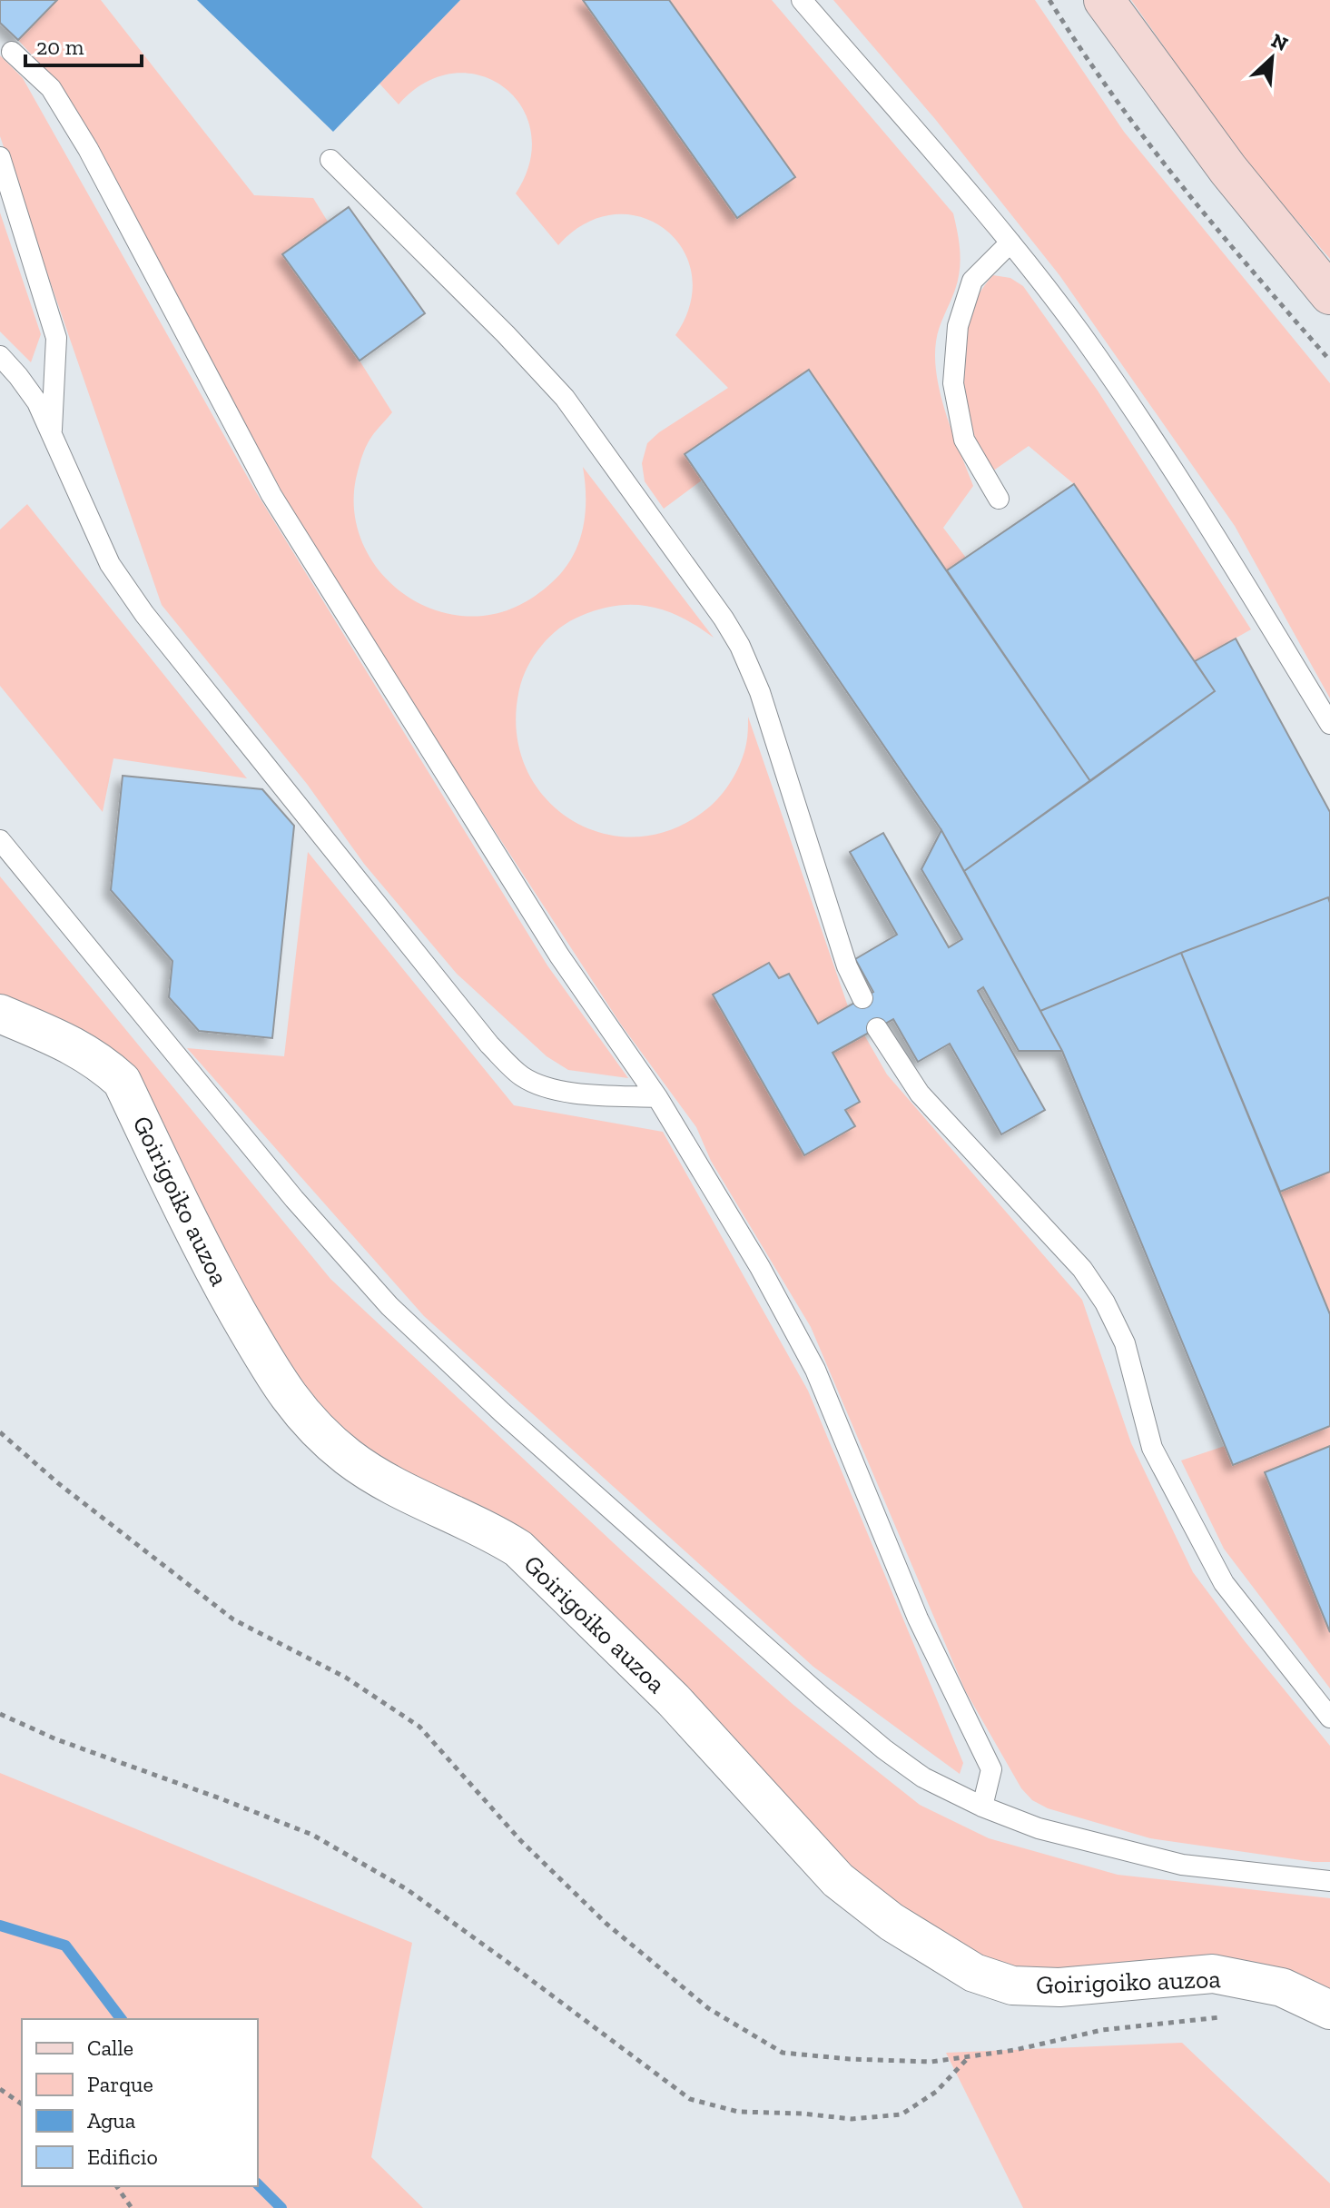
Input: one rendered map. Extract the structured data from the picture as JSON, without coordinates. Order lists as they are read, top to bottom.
{
  "streets": {
    "street": ["Goirigoiko auzoa"]
  },
  "legend": [
    "Calle",
    "Parque",
    "Agua",
    "Edificio"
  ],
  "scale_bar": "20 m",
  "north": "top right"
}
